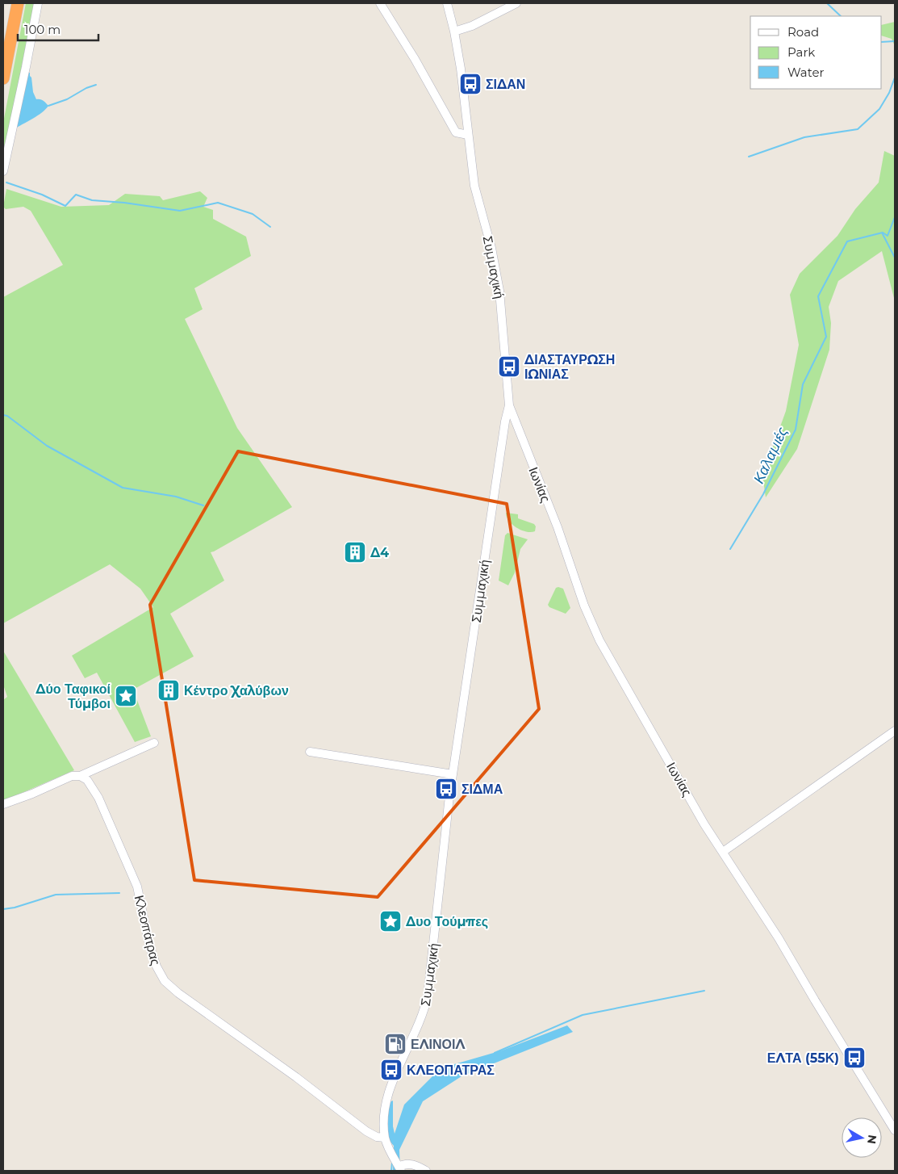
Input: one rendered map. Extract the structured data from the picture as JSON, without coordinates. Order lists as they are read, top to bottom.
{
  "streets": {
    "street": ["Συμμαχική", "Ιωνίας", "Κλεοπάτρας"]
  },
  "crossings": [
    ["Συμμαχική", "Ιωνίας"],
    ["Συμμαχική", "Κλεοπάτρας"]
  ],
  "water": ["Καλαμιές"],
  "places": {
    "bus stop": [
      "ΣΙΔΑΝ",
      "ΔΙΑΣΤΑΥΡΩΣΗ ΙΩΝΙΑΣ",
      "ΣΙΔΜΑ",
      "ΕΛΤΑ (55Κ)",
      "ΚΛΕΟΠΑΤΡΑΣ"
    ],
    "building": ["Δ4", "Κέντρο Χαλύβων"],
    "place": ["Δύο Ταφικοί Τύμβοι", "Δυο Τούμπες"],
    "fuel station": ["ΕΛΙΝΟΙΛ"]
  },
  "legend": ["Road", "Park", "Water"],
  "scale_bar": "100 m",
  "north": "right"
}
